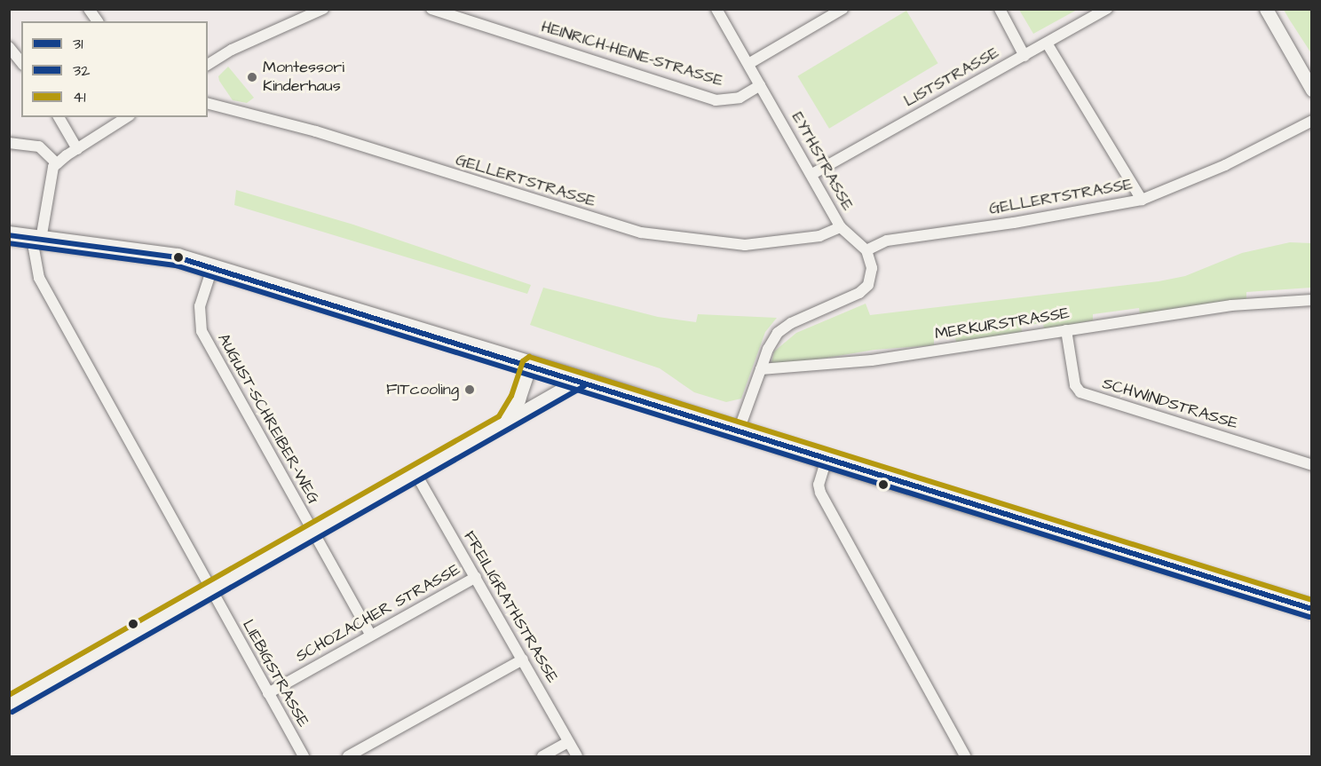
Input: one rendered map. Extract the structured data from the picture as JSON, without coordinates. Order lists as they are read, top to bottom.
{
  "streets": {
    "street": [
      "HEINRICH-HEINE-STRASSE",
      "LISTSTRASSE",
      "EYTHSTRASSE",
      "GELLERTSTRASSE",
      "MERKURSTRASSE",
      "SCHWINDSTRASSE",
      "AUGUST-SCHREIBER-WEG",
      "FREILIGRATHSTRASSE",
      "SCHOZACHER STRASSE",
      "LIEBIGSTRASSE"
    ]
  },
  "crossings": [
    ["HEINRICH-HEINE-STRASSE", "EYTHSTRASSE"],
    ["LISTSTRASSE", "EYTHSTRASSE"],
    ["EYTHSTRASSE", "GELLERTSTRASSE"],
    ["MERKURSTRASSE", "SCHWINDSTRASSE"],
    ["AUGUST-SCHREIBER-WEG", "SCHOZACHER STRASSE"],
    ["FREILIGRATHSTRASSE", "SCHOZACHER STRASSE"],
    ["SCHOZACHER STRASSE", "LIEBIGSTRASSE"]
  ],
  "places": ["Montessori Kinderhaus", "FITcooling"],
  "lines": ["transit line 31", "transit line 32", "transit line 41"],
  "legend": ["31", "32", "41"]
}
